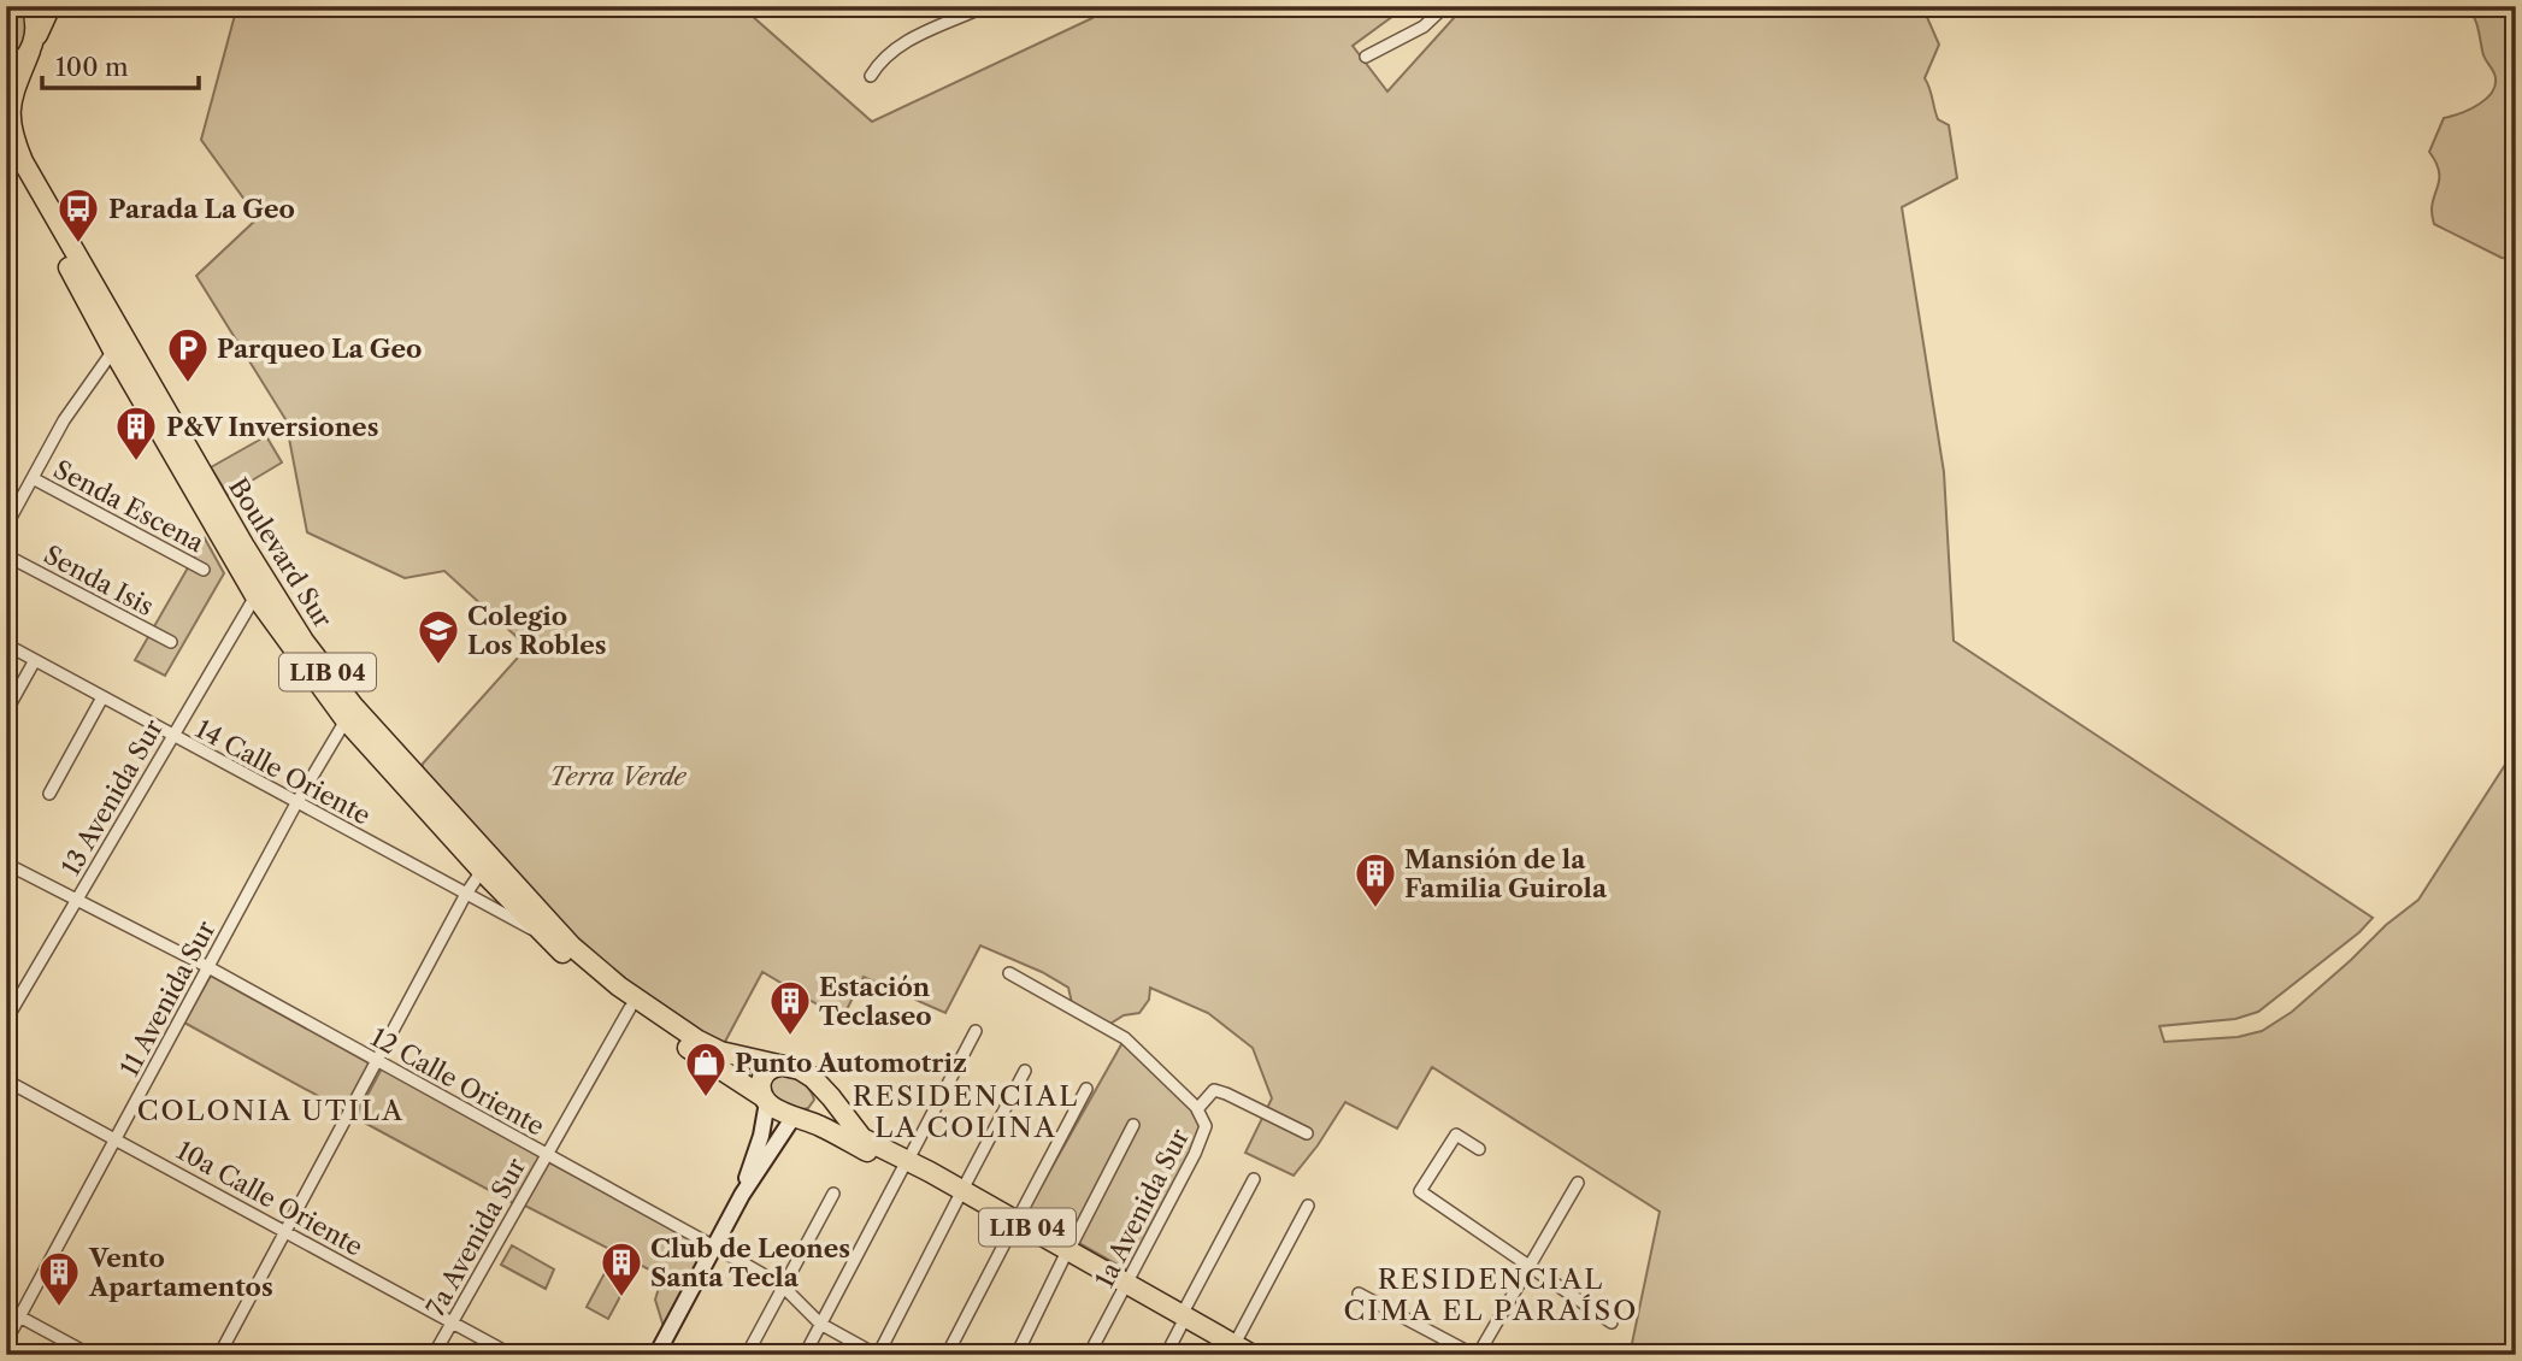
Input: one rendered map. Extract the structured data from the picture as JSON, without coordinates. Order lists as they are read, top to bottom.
{
  "streets": {
    "highway": ["Boulevard Sur", "LIB 04"],
    "street": [
      "Senda Escena",
      "Senda Isis",
      "14 Calle Oriente",
      "13 Avenida Sur",
      "11 Avenida Sur",
      "12 Calle Oriente",
      "10a Calle Oriente",
      "1a Avenida Sur",
      "7a Avenida Sur"
    ]
  },
  "crossings": [
    ["Boulevard Sur", "LIB 04"],
    ["Boulevard Sur", "14 Calle Oriente"],
    ["Boulevard Sur", "13 Avenida Sur"],
    ["Boulevard Sur", "11 Avenida Sur"],
    ["Boulevard Sur", "7a Avenida Sur"],
    ["LIB 04", "1a Avenida Sur"],
    ["14 Calle Oriente", "13 Avenida Sur"],
    ["14 Calle Oriente", "11 Avenida Sur"],
    ["13 Avenida Sur", "12 Calle Oriente"],
    ["11 Avenida Sur", "12 Calle Oriente"],
    ["11 Avenida Sur", "10a Calle Oriente"],
    ["12 Calle Oriente", "7a Avenida Sur"],
    ["10a Calle Oriente", "7a Avenida Sur"]
  ],
  "districts": ["RESIDENCIAL LA COLINA", "COLONIA UTILA", "RESIDENCIAL CIMA EL PARAÍSO"],
  "parks": ["Terra Verde"],
  "places": {
    "bus stop": ["Parada La Geo"],
    "parking": ["Parqueo La Geo"],
    "building": [
      "P&V Inversiones",
      "Mansión de la Familia Guirola",
      "Estación Teclaseo",
      "Club de Leones Santa Tecla",
      "Vento Apartamentos"
    ],
    "school or university": ["Colegio Los Robles"],
    "shop": ["Punto Automotriz"]
  },
  "scale_bar": "100 m"
}
